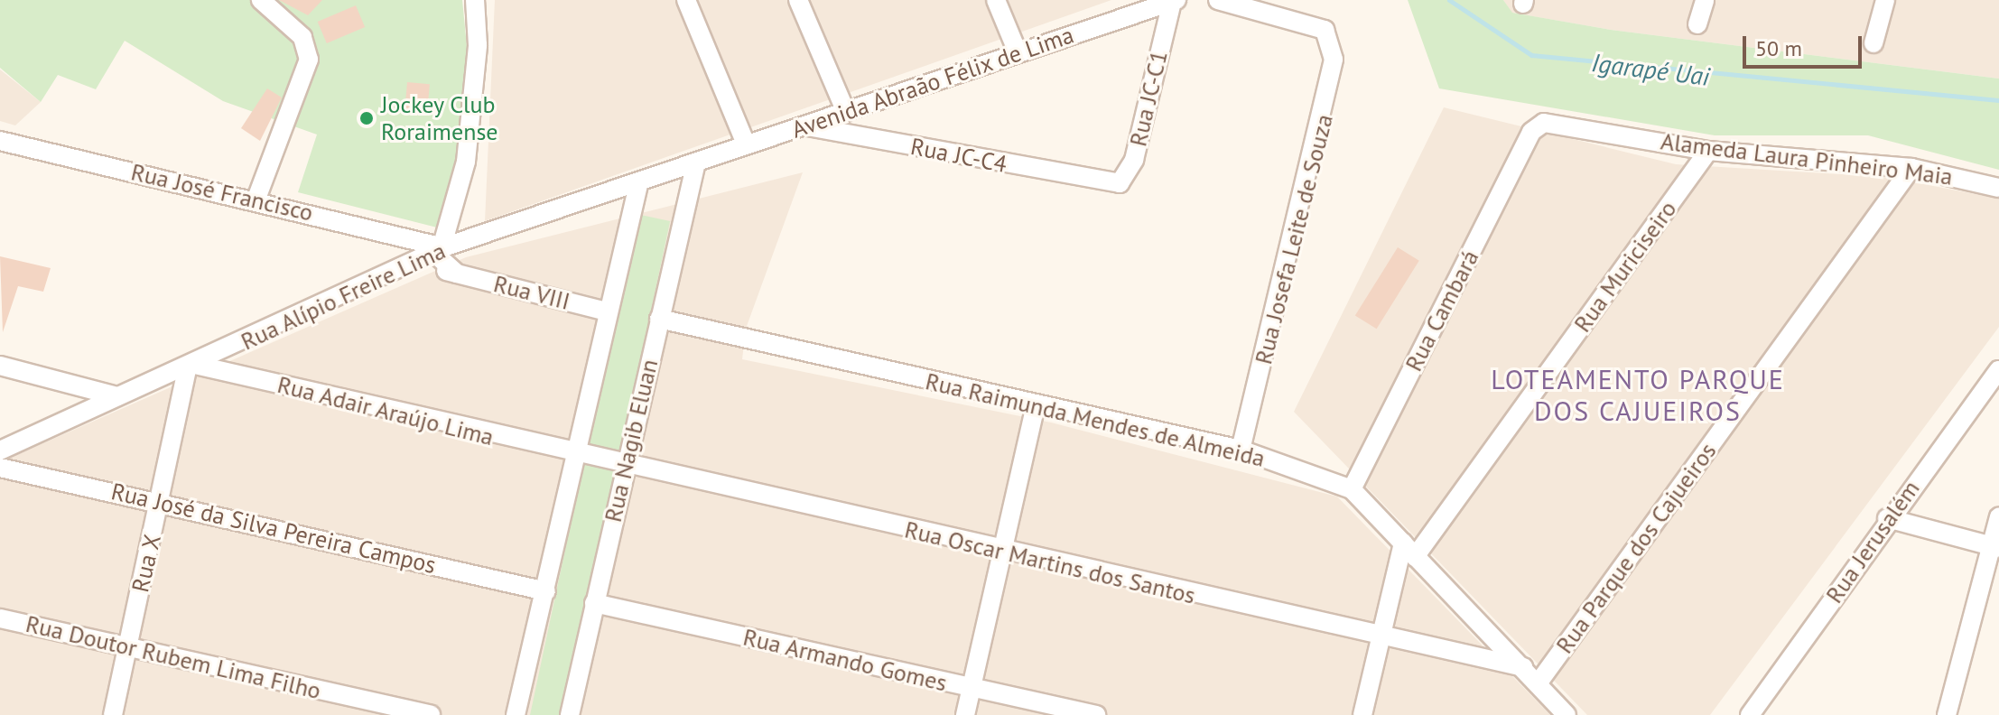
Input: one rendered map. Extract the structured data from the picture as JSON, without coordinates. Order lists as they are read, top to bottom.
{
  "streets": {
    "street": [
      "Avenida Abraão Félix de Lima",
      "Rua JC-C1",
      "Rua JC-C4",
      "Alameda Laura Pinheiro Maia",
      "Rua José Francisco",
      "Rua Josefa Leite de Souza",
      "Rua Muriciseiro",
      "Rua VIII",
      "Rua Alípio Freire Lima",
      "Rua Cambará",
      "Rua Adair Araújo Lima",
      "Rua Raimunda Mendes de Almeida",
      "Rua Nagib Eluan",
      "Rua José da Silva Pereira Campos",
      "Rua Jerusalém",
      "Rua Parque dos Cajueiros",
      "Rua Oscar Martins dos Santos",
      "Rua X",
      "Rua Doutor Rubem Lima Filho",
      "Rua Armando Gomes"
    ]
  },
  "crossings": [
    ["Avenida Abraão Félix de Lima", "Rua JC-C1"],
    ["Avenida Abraão Félix de Lima", "Rua JC-C4"],
    ["Avenida Abraão Félix de Lima", "Rua Alípio Freire Lima"],
    ["Avenida Abraão Félix de Lima", "Rua Nagib Eluan"],
    ["Rua JC-C1", "Rua JC-C4"],
    ["Alameda Laura Pinheiro Maia", "Rua Muriciseiro"],
    ["Alameda Laura Pinheiro Maia", "Rua Cambará"],
    ["Alameda Laura Pinheiro Maia", "Rua Parque dos Cajueiros"],
    ["Rua José Francisco", "Rua Alípio Freire Lima"],
    ["Rua Josefa Leite de Souza", "Rua Raimunda Mendes de Almeida"],
    ["Rua Muriciseiro", "Rua Raimunda Mendes de Almeida"],
    ["Rua VIII", "Rua Alípio Freire Lima"],
    ["Rua VIII", "Rua Nagib Eluan"],
    ["Rua Alípio Freire Lima", "Rua Adair Araújo Lima"],
    ["Rua Alípio Freire Lima", "Rua Nagib Eluan"],
    ["Rua Alípio Freire Lima", "Rua X"],
    ["Rua Cambará", "Rua Raimunda Mendes de Almeida"],
    ["Rua Adair Araújo Lima", "Rua Nagib Eluan"],
    ["Rua Adair Araújo Lima", "Rua Oscar Martins dos Santos"],
    ["Rua Adair Araújo Lima", "Rua X"],
    ["Rua Raimunda Mendes de Almeida", "Rua Nagib Eluan"],
    ["Rua Raimunda Mendes de Almeida", "Rua Parque dos Cajueiros"],
    ["Rua Raimunda Mendes de Almeida", "Rua Oscar Martins dos Santos"],
    ["Rua Nagib Eluan", "Rua José da Silva Pereira Campos"],
    ["Rua Nagib Eluan", "Rua Oscar Martins dos Santos"],
    ["Rua Nagib Eluan", "Rua Armando Gomes"],
    ["Rua José da Silva Pereira Campos", "Rua X"],
    ["Rua X", "Rua Doutor Rubem Lima Filho"]
  ],
  "districts": ["LOTEAMENTO PARQUE DOS CAJUEIROS"],
  "water": ["Igarapé Uai"],
  "places": ["Jockey Club Roraimense"],
  "scale_bar": "50 m"
}
